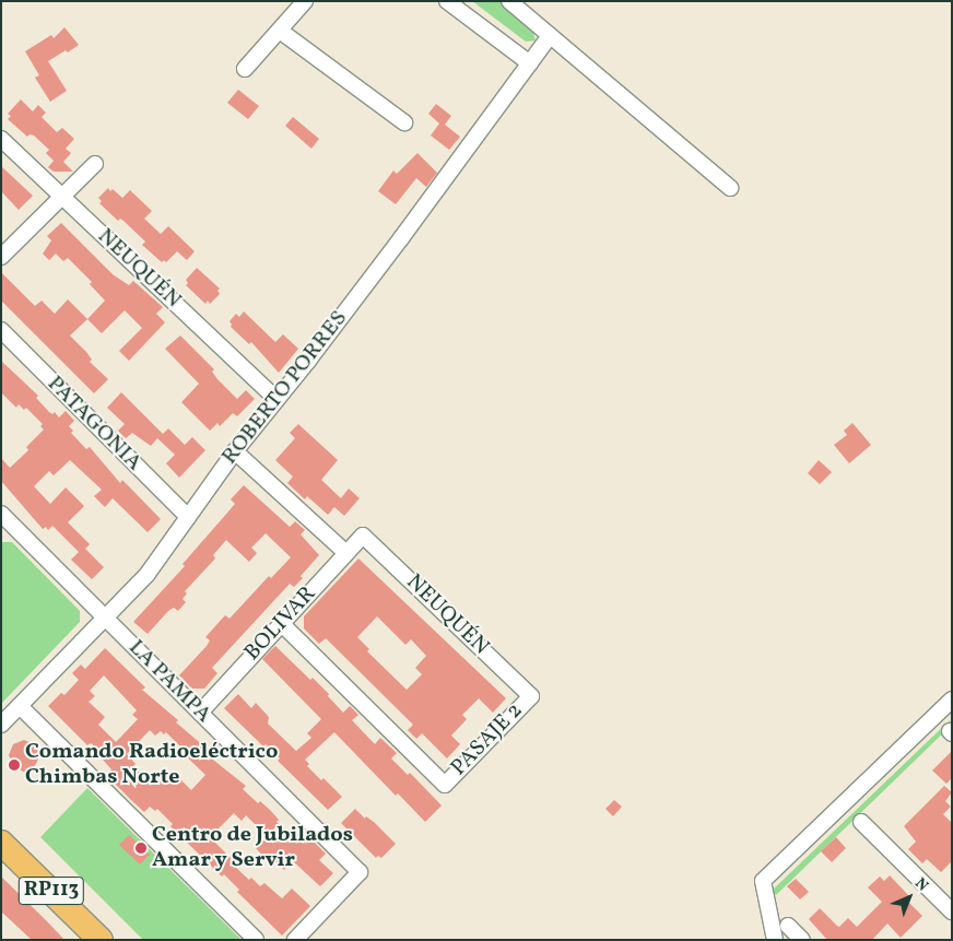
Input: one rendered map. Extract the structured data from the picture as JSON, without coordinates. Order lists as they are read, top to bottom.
{
  "streets": {
    "main road": ["RP113"],
    "street": [
      "NEUQUÉN",
      "ROBERTO PORRES",
      "PATAGONIA",
      "BOLIVAR",
      "LA PAMPA",
      "PASAJE 2"
    ]
  },
  "crossings": [
    ["NEUQUÉN", "ROBERTO PORRES"],
    ["NEUQUÉN", "BOLIVAR"],
    ["NEUQUÉN", "PASAJE 2"],
    ["ROBERTO PORRES", "PATAGONIA"],
    ["ROBERTO PORRES", "LA PAMPA"],
    ["BOLIVAR", "LA PAMPA"],
    ["BOLIVAR", "PASAJE 2"]
  ],
  "places": ["Comando Radioeléctrico Chimbas Norte", "Centro de Jubilados Amar y Servir"],
  "north": "top right"
}
